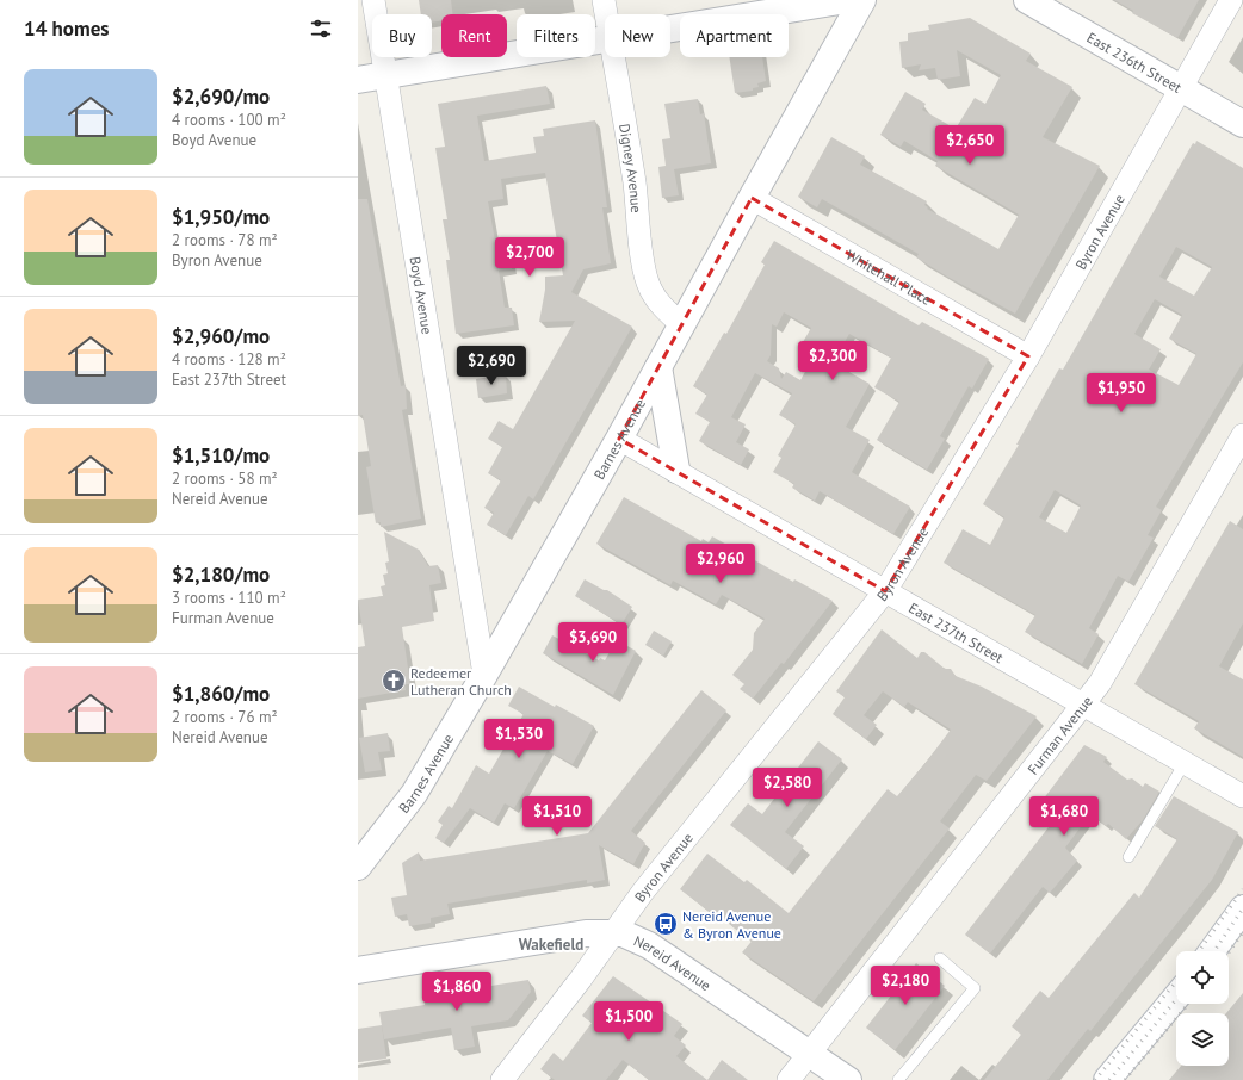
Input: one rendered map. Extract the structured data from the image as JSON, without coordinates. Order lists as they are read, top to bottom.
{
  "streets": {
    "street": [
      "East 236th Street",
      "Digney Avenue",
      "Byron Avenue",
      "Whitehall Place",
      "Boyd Avenue",
      "Barnes Avenue",
      "East 237th Street",
      "Furman Avenue",
      "Nereid Avenue"
    ]
  },
  "crossings": [
    ["East 236th Street", "Byron Avenue"],
    ["Digney Avenue", "Barnes Avenue"],
    ["Byron Avenue", "Whitehall Place"],
    ["Byron Avenue", "East 237th Street"],
    ["Byron Avenue", "Nereid Avenue"],
    ["Whitehall Place", "Barnes Avenue"],
    ["Boyd Avenue", "Barnes Avenue"],
    ["Barnes Avenue", "East 237th Street"],
    ["East 237th Street", "Furman Avenue"],
    ["Furman Avenue", "Nereid Avenue"]
  ],
  "districts": ["Wakefield"],
  "places": {
    "church": ["Redeemer Lutheran Church"],
    "bus stop": ["Nereid Avenue & Byron Avenue"]
  },
  "page": {
    "heading": "14 homes",
    "chip": [
      "Buy",
      "Rent",
      "Filters",
      "New",
      "Apartment"
    ],
    "list": [
      {
        "name": "$2,690/mo",
        "note": "4 rooms · 100 m² · Boyd Avenue"
      },
      {
        "name": "$1,950/mo",
        "note": "2 rooms · 78 m² · Byron Avenue"
      },
      {
        "name": "$2,960/mo",
        "note": "4 rooms · 128 m² · East 237th Street"
      },
      {
        "name": "$1,510/mo",
        "note": "2 rooms · 58 m² · Nereid Avenue"
      },
      {
        "name": "$2,180/mo",
        "note": "3 rooms · 110 m² · Furman Avenue"
      },
      {
        "name": "$1,860/mo",
        "note": "2 rooms · 76 m² · Nereid Avenue"
      }
    ],
    "price": [
      "$2,650",
      "$2,700",
      "$2,300",
      "$2,690",
      "$1,950",
      "$2,960",
      "$3,690",
      "$1,530",
      "$2,580",
      "$1,510",
      "$1,680",
      "$2,180",
      "$1,860",
      "$1,500"
    ]
  }
}
